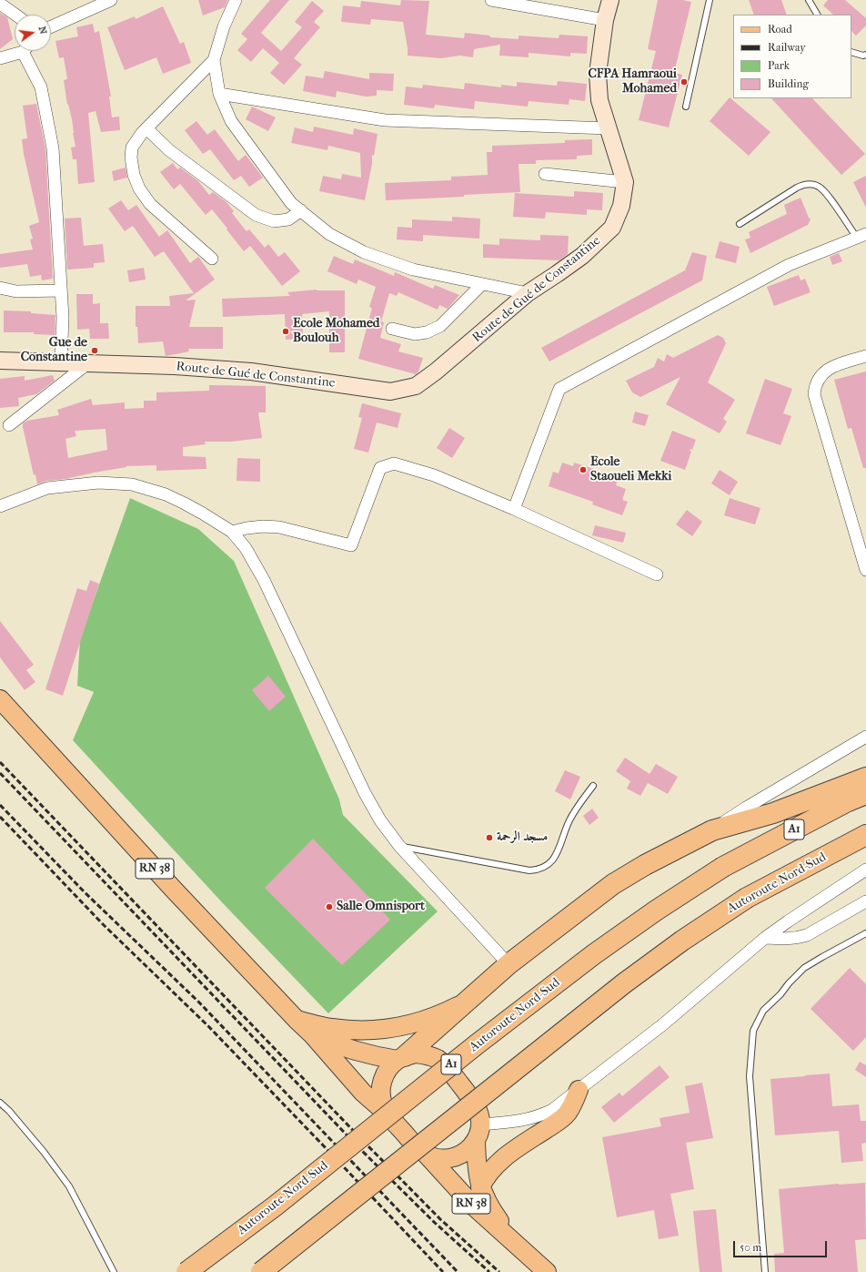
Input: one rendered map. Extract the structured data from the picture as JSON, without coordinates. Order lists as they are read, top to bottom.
{
  "streets": {
    "highway": ["A1", "Autoroute Nord-Sud"],
    "main road": ["Route de Gué de Constantine", "RN 38"]
  },
  "places": [
    "CFPA Hamraoui Mohamed",
    "Ecole Mohamed Boulouh",
    "Gue de Constantine",
    "Ecole Staoueli Mekki",
    "مسجد الرحمة",
    "Salle Omnisport"
  ],
  "legend": [
    "Road",
    "Railway",
    "Park",
    "Building"
  ],
  "scale_bar": "50 m",
  "north": "right"
}
